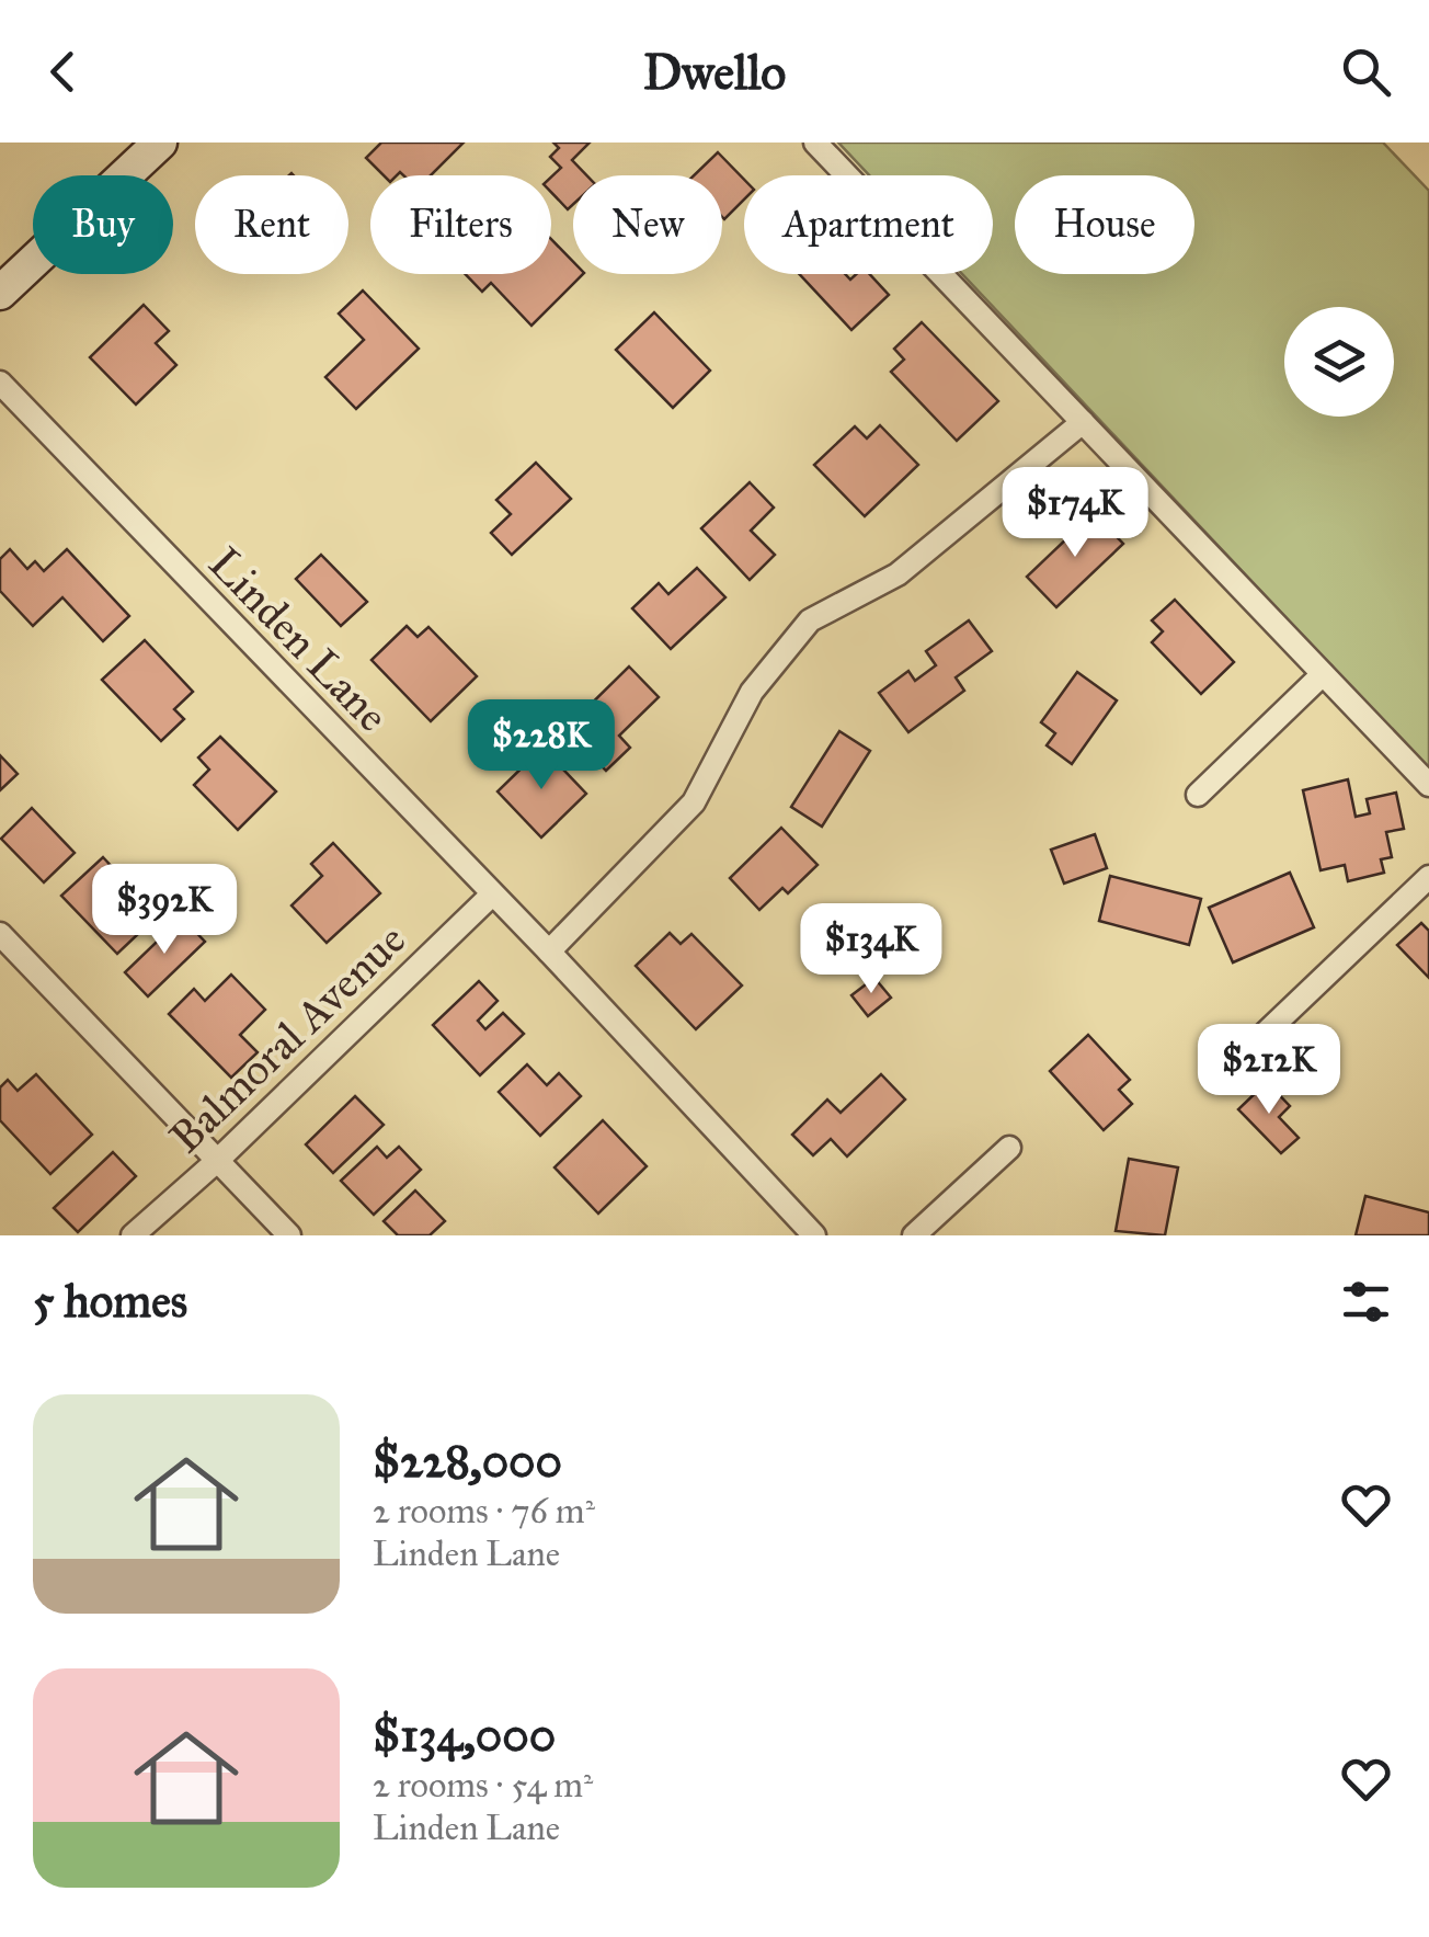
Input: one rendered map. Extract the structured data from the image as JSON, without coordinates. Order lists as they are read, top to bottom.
{
  "streets": {
    "street": ["Linden Lane", "Balmoral Avenue"]
  },
  "crossings": [
    ["Linden Lane", "Balmoral Avenue"]
  ],
  "page": {
    "header": "Dwello",
    "chip": [
      "Buy",
      "Rent",
      "Filters",
      "New",
      "Apartment",
      "House"
    ],
    "price": [
      "$174K",
      "$228K",
      "$392K",
      "$134K",
      "$212K"
    ],
    "heading": "5 homes",
    "list": [
      {
        "name": "$228,000",
        "note": "2 rooms · 76 m² · Linden Lane"
      },
      {
        "name": "$134,000",
        "note": "2 rooms · 54 m² · Linden Lane"
      }
    ]
  }
}
